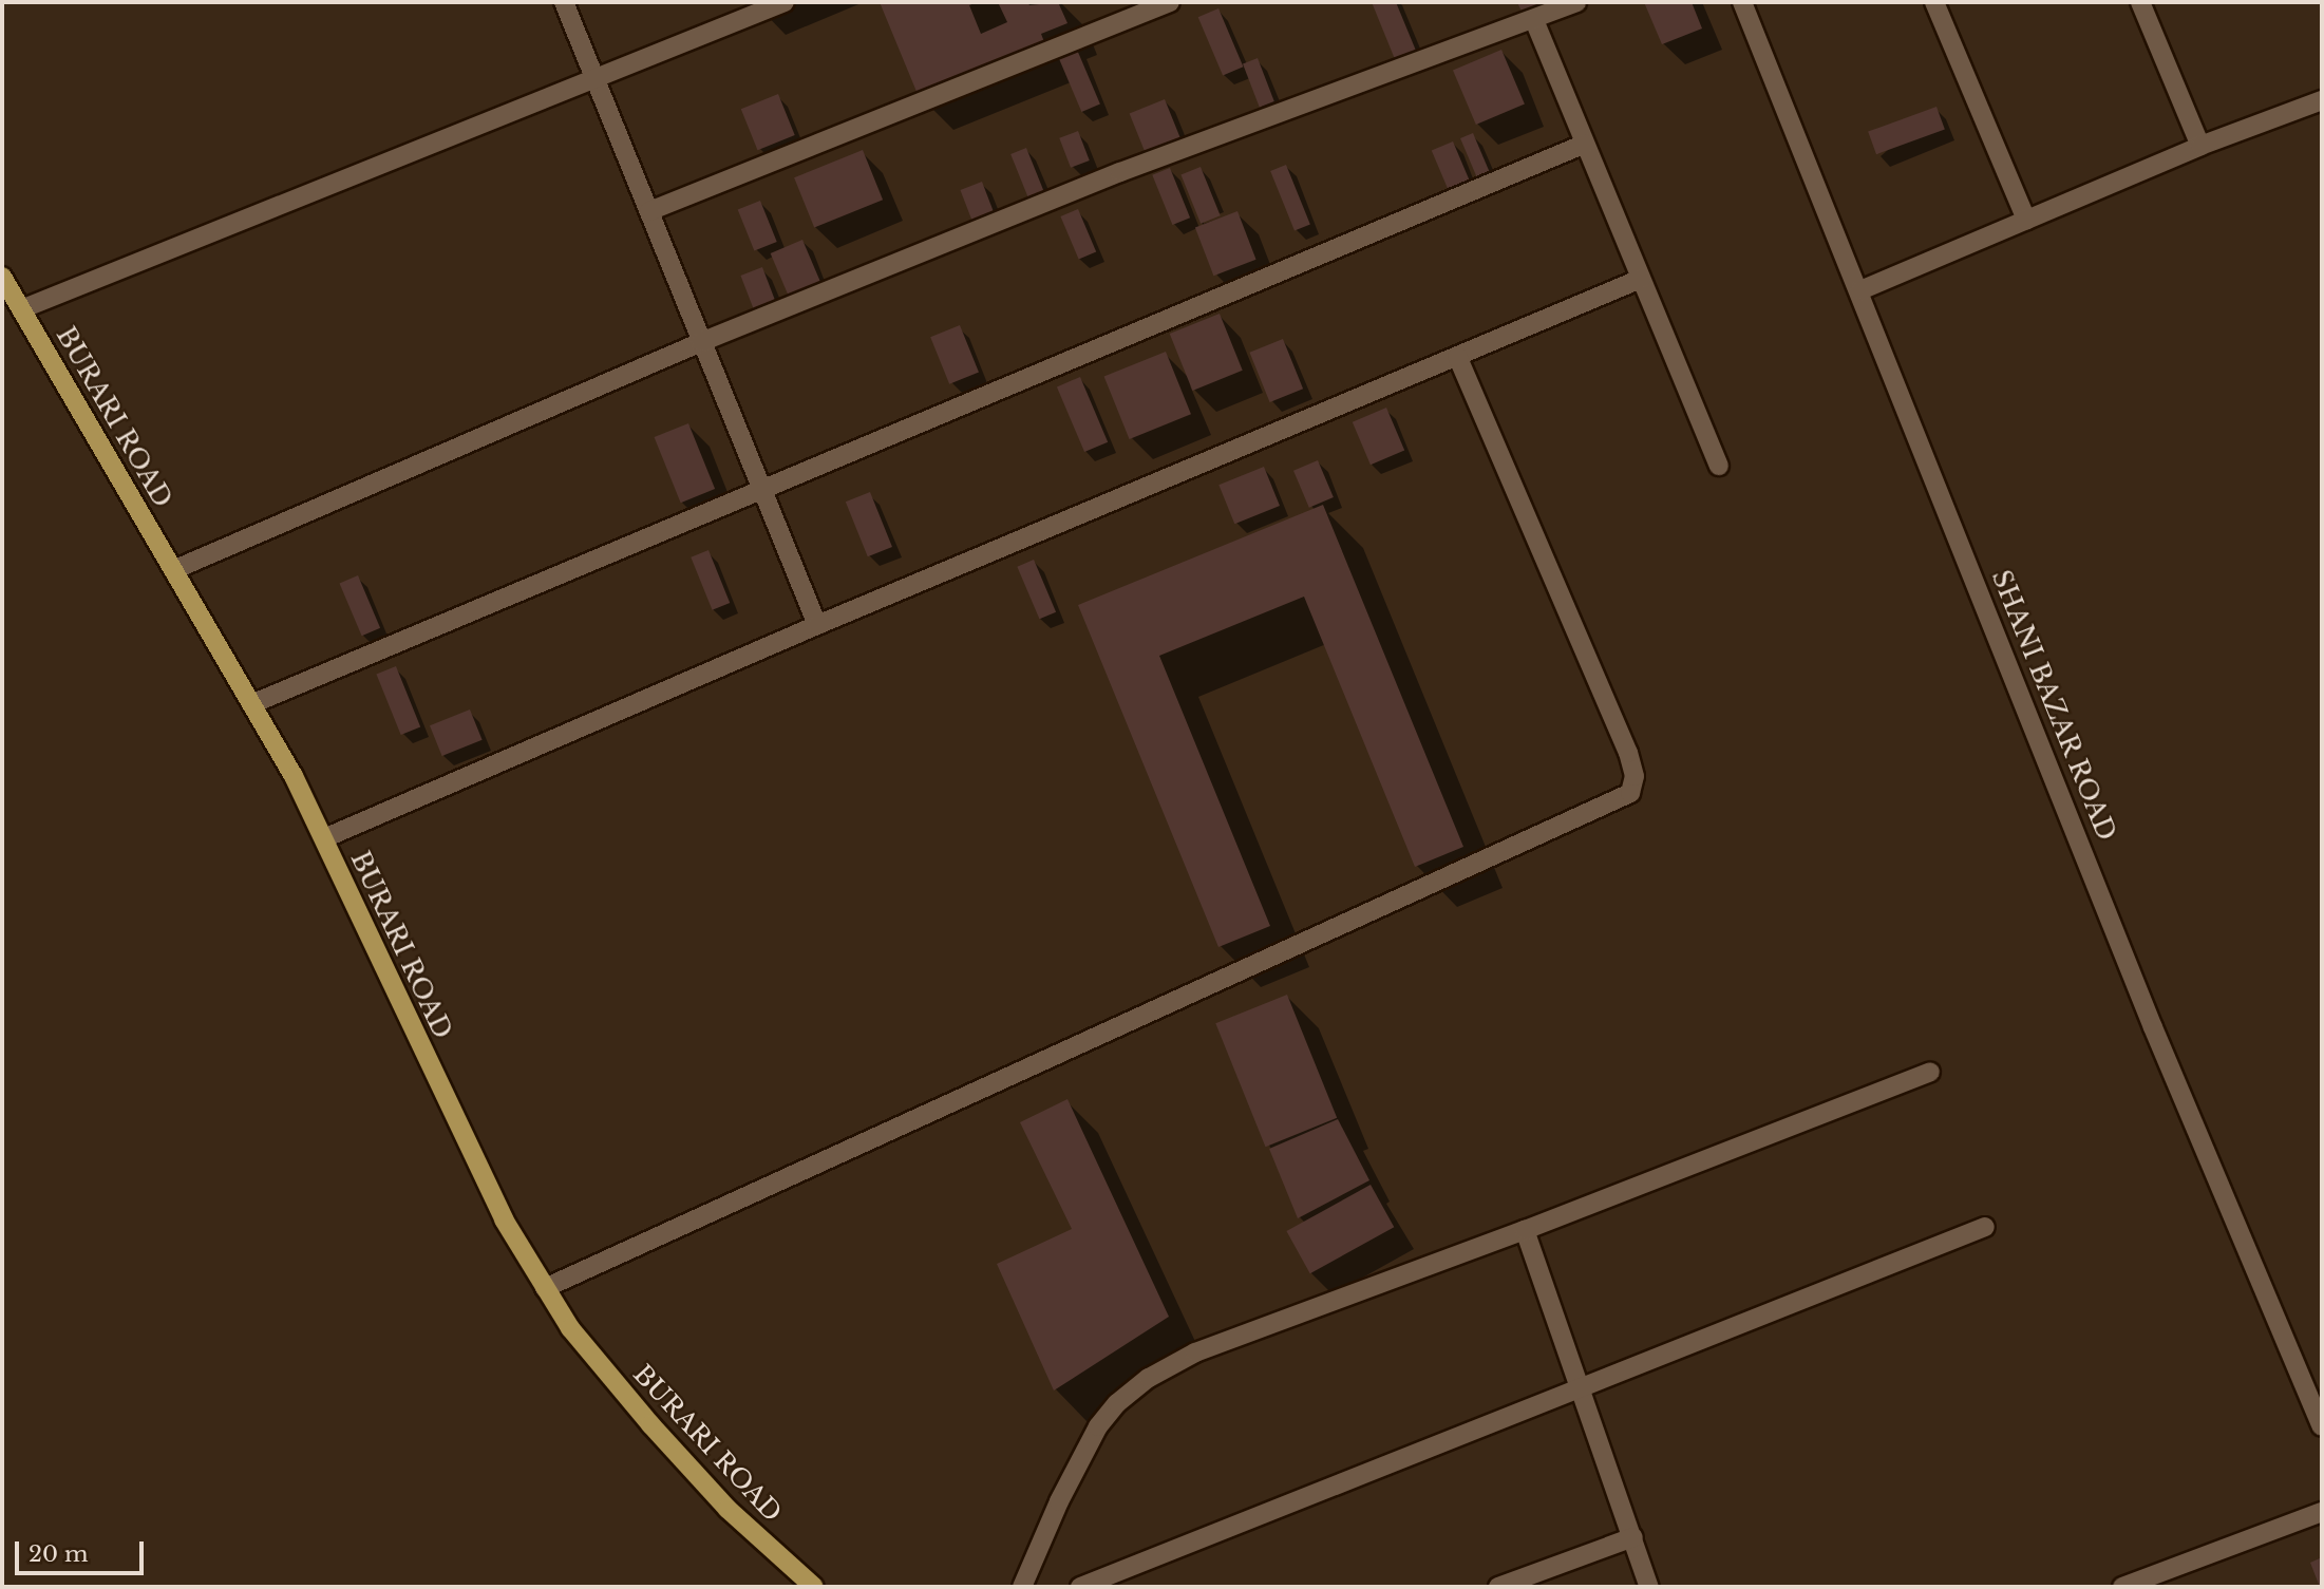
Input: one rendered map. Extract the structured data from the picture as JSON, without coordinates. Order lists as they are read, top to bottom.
{
  "streets": {
    "main road": ["BURARI ROAD"],
    "street": ["SHANI BAZAR ROAD"]
  },
  "scale_bar": "20 m"
}
